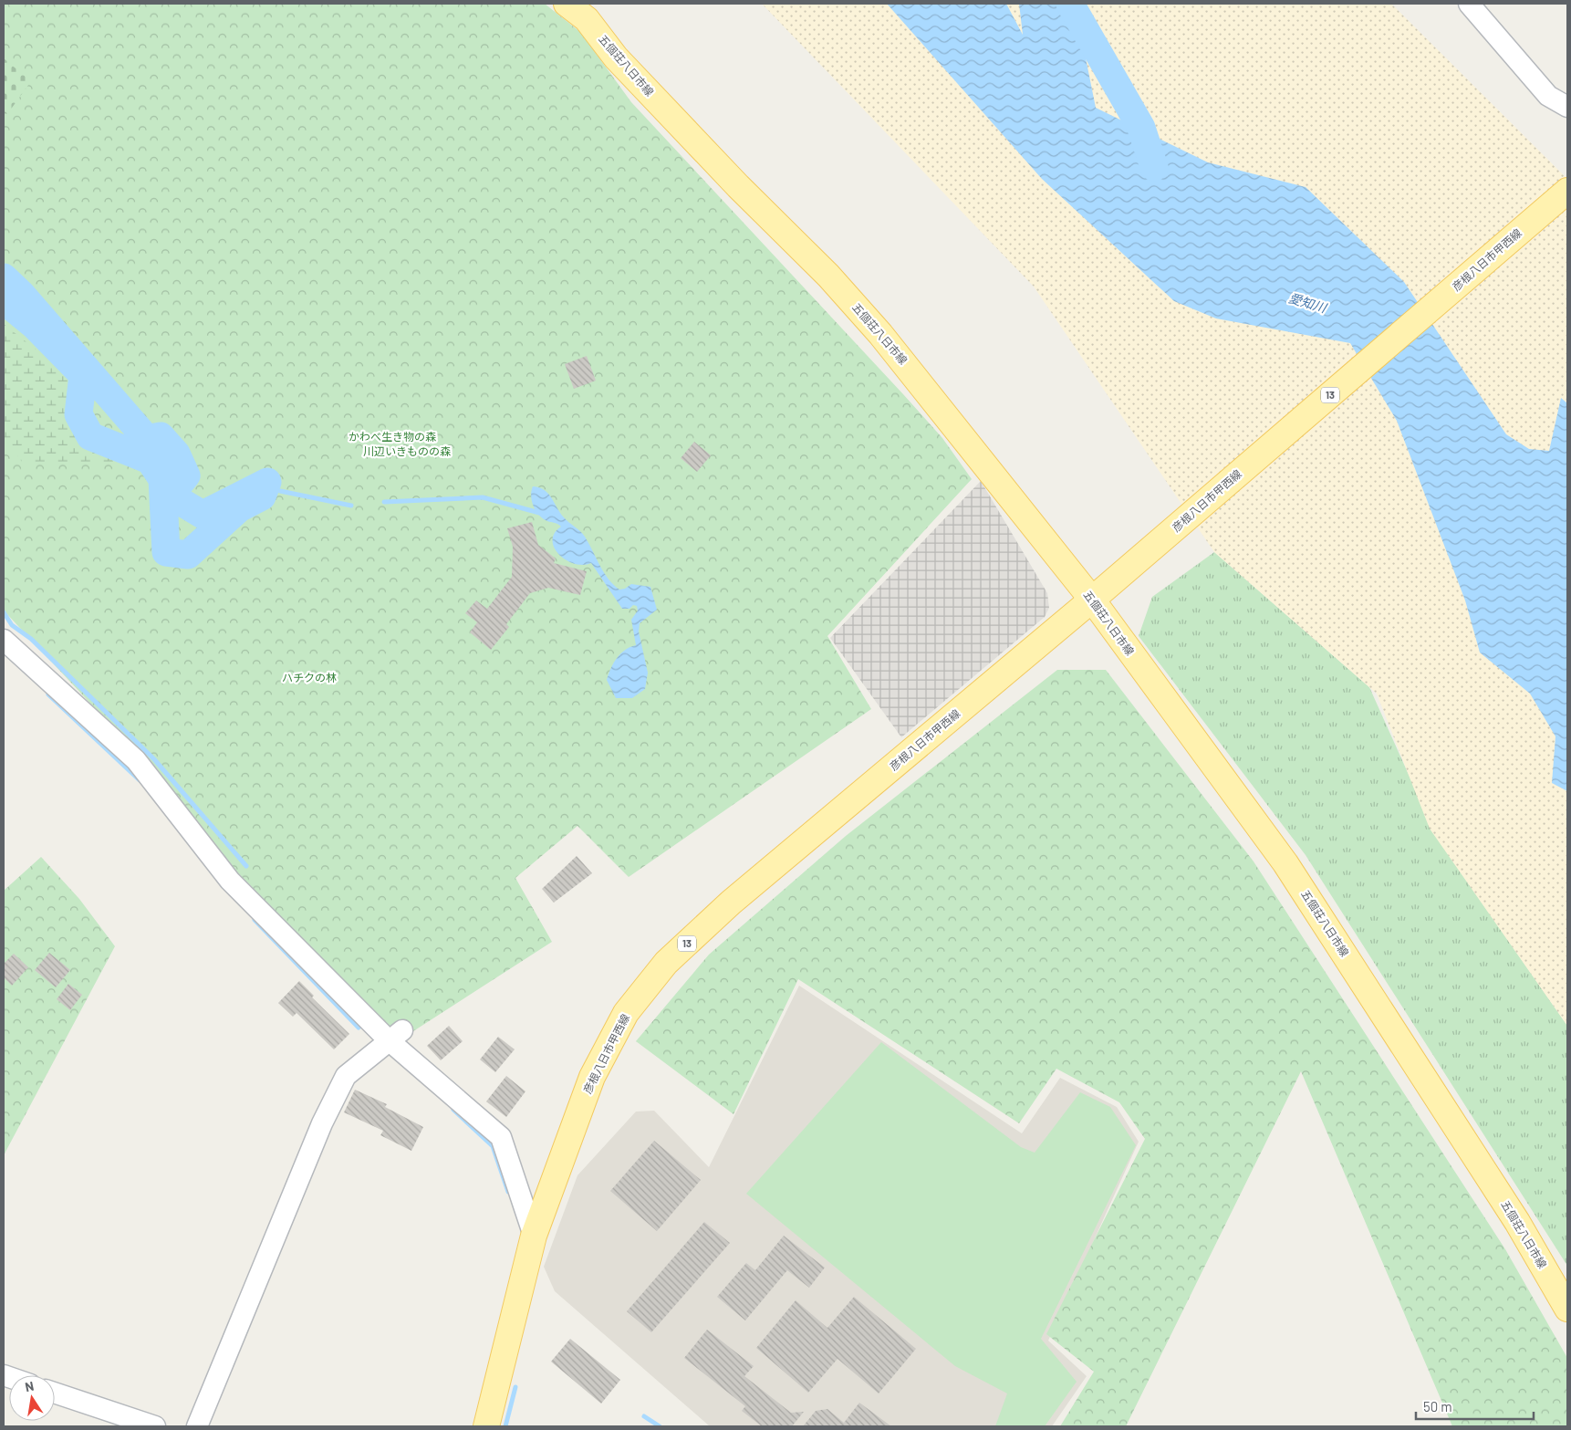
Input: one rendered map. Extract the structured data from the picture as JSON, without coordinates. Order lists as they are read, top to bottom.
{
  "streets": {
    "main road": ["五個荘八日市線", "彦根八日市甲西線", "13"]
  },
  "crossings": [
    ["五個荘八日市線", "彦根八日市甲西線"]
  ],
  "water": ["愛知川"],
  "parks": ["かわべ生き物の森", "川辺いきものの森", "ハチクの林"],
  "scale_bar": "50 m",
  "north": "top"
}
